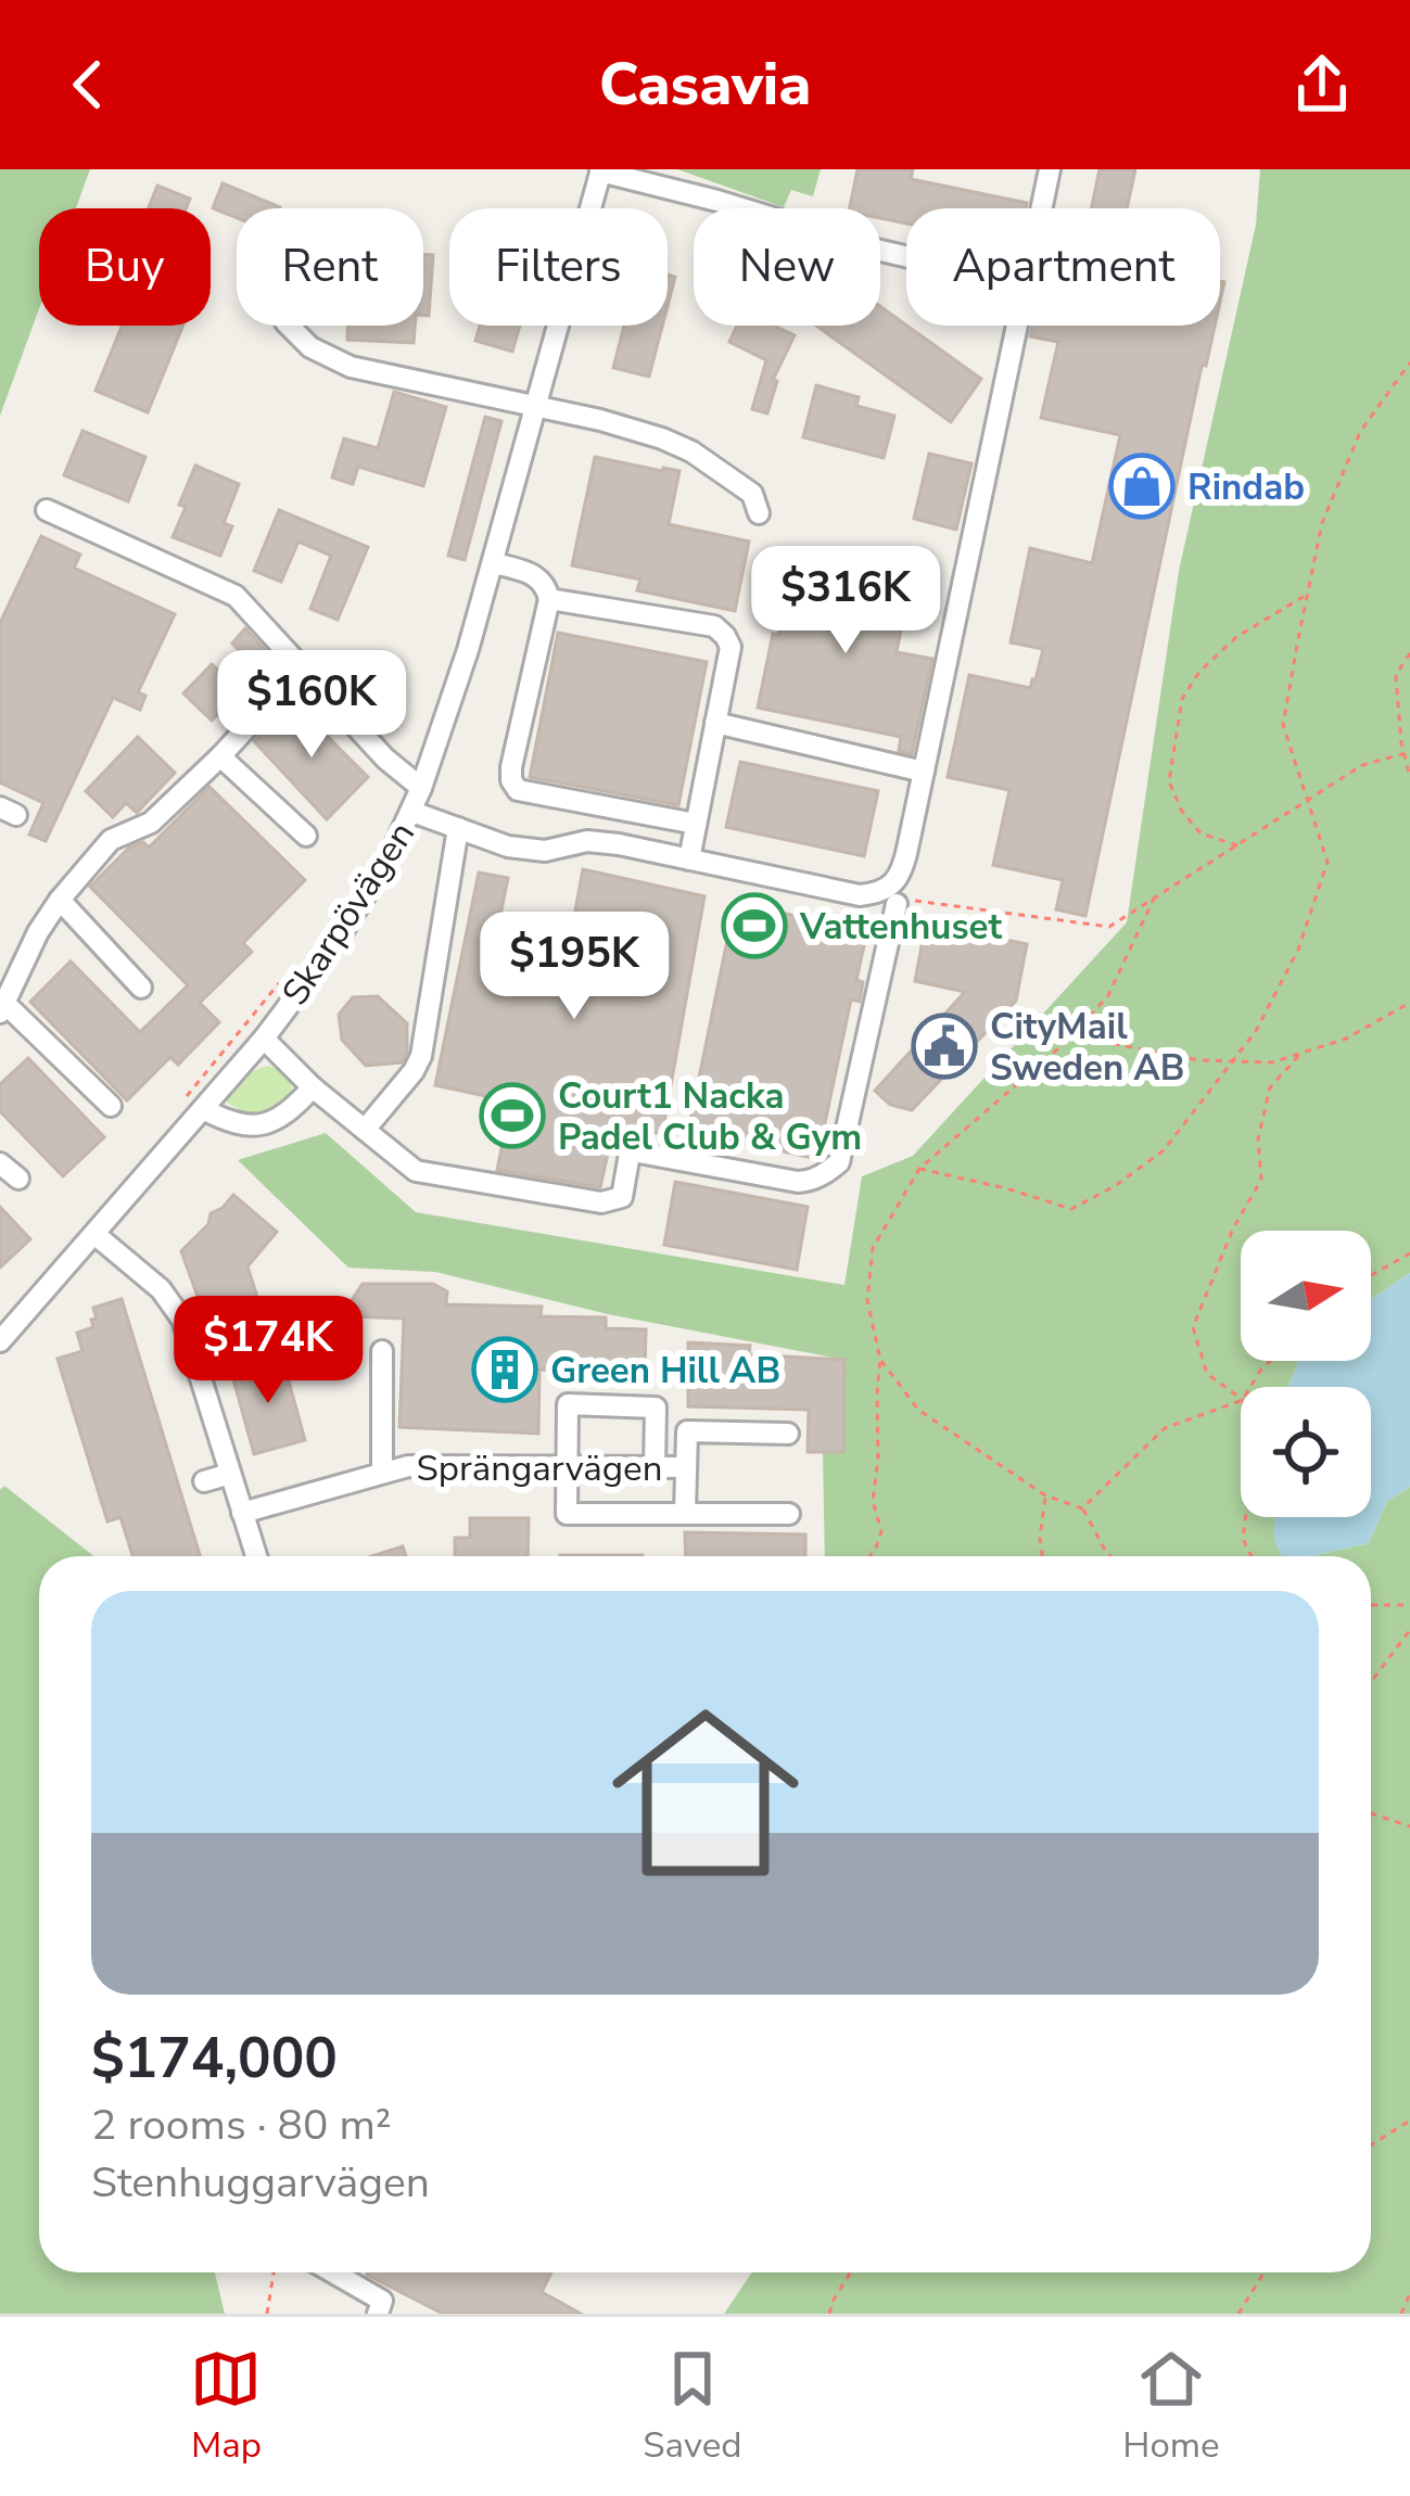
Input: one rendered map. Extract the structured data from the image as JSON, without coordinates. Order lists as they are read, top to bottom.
{
  "streets": {
    "street": ["Skarpövägen", "Sprängarvägen"]
  },
  "places": {
    "shop": ["Rindab"],
    "sports": ["Vattenhuset", "Court1 Nacka Padel Club & Gym"],
    "public building": ["CityMail Sweden AB"],
    "building": ["Green Hill AB"]
  },
  "north": "right",
  "page": {
    "header": "Casavia",
    "chip": [
      "Buy",
      "Rent",
      "Filters",
      "New",
      "Apartment"
    ],
    "price": [
      "$316K",
      "$160K",
      "$195K",
      "$174K"
    ],
    "list": [
      {
        "name": "$174,000",
        "note": "2 rooms · 80 m² · Stenhuggarvägen"
      }
    ],
    "tabs": ["Map", "Saved", "Home"]
  }
}
